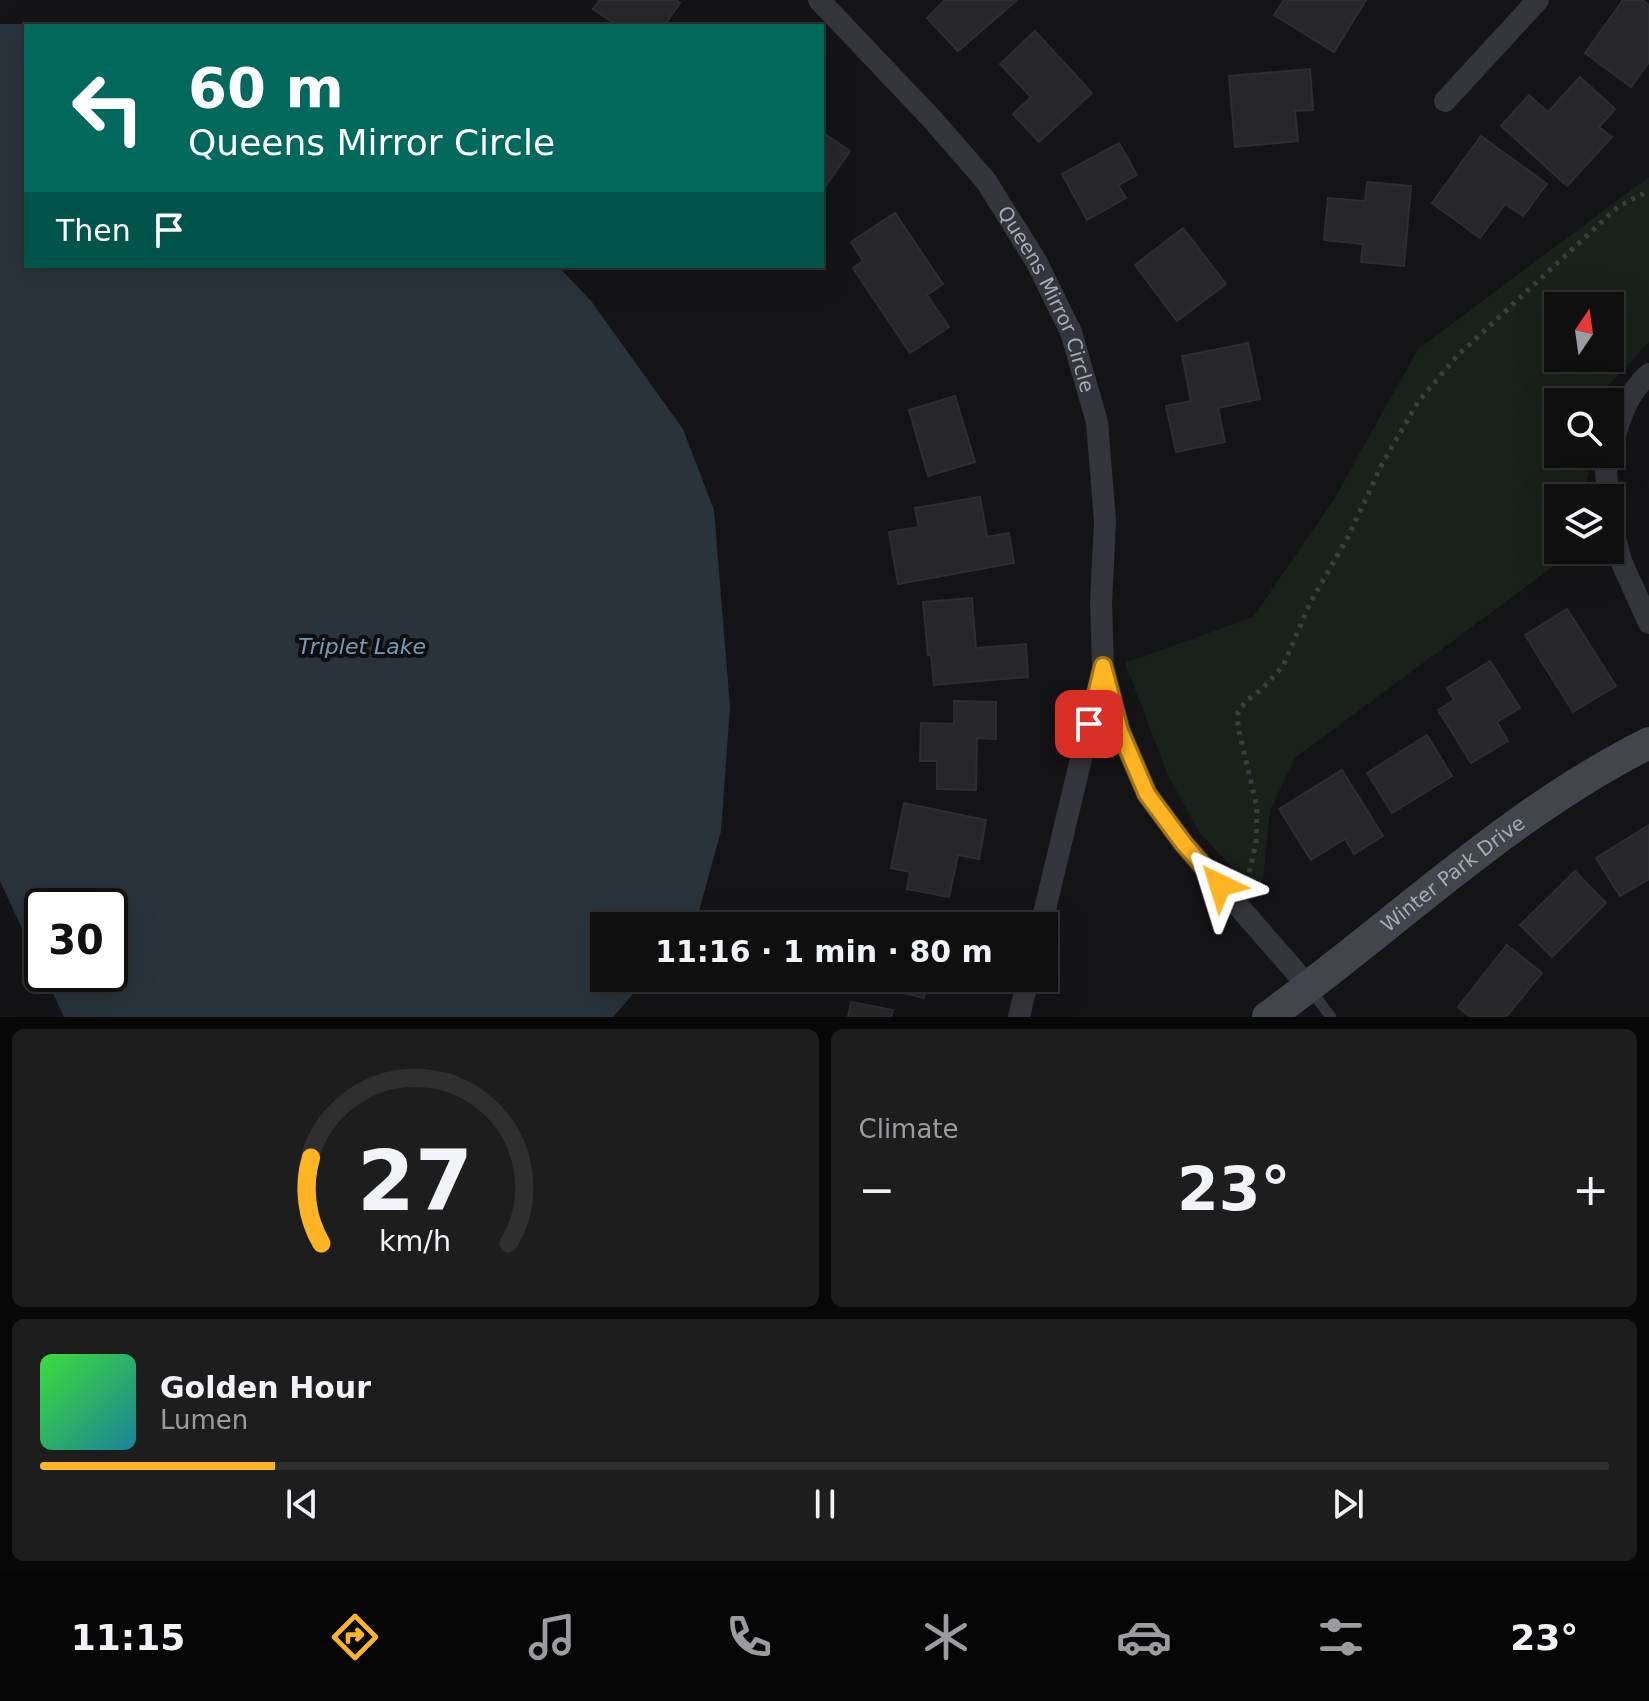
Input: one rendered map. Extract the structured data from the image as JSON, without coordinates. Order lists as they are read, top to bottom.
{
  "streets": {
    "street": ["Queens Mirror Circle", "Winter Park Drive"]
  },
  "crossings": [
    ["Queens Mirror Circle", "Winter Park Drive"]
  ],
  "water": ["Triplet Lake"],
  "north": "top",
  "page": {
    "turn": ["60 m", "Queens Mirror Circle"],
    "then": "Then",
    "limit": "30",
    "trip": "11:16 · 1 min · 80 m",
    "tile": "Climate",
    "heat": ["−", "23°", "+"],
    "song": ["Golden Hour", "Lumen"],
    "tabs": ["11:15", "23°"],
    "gauge": ["27", "km/h"]
  }
}
